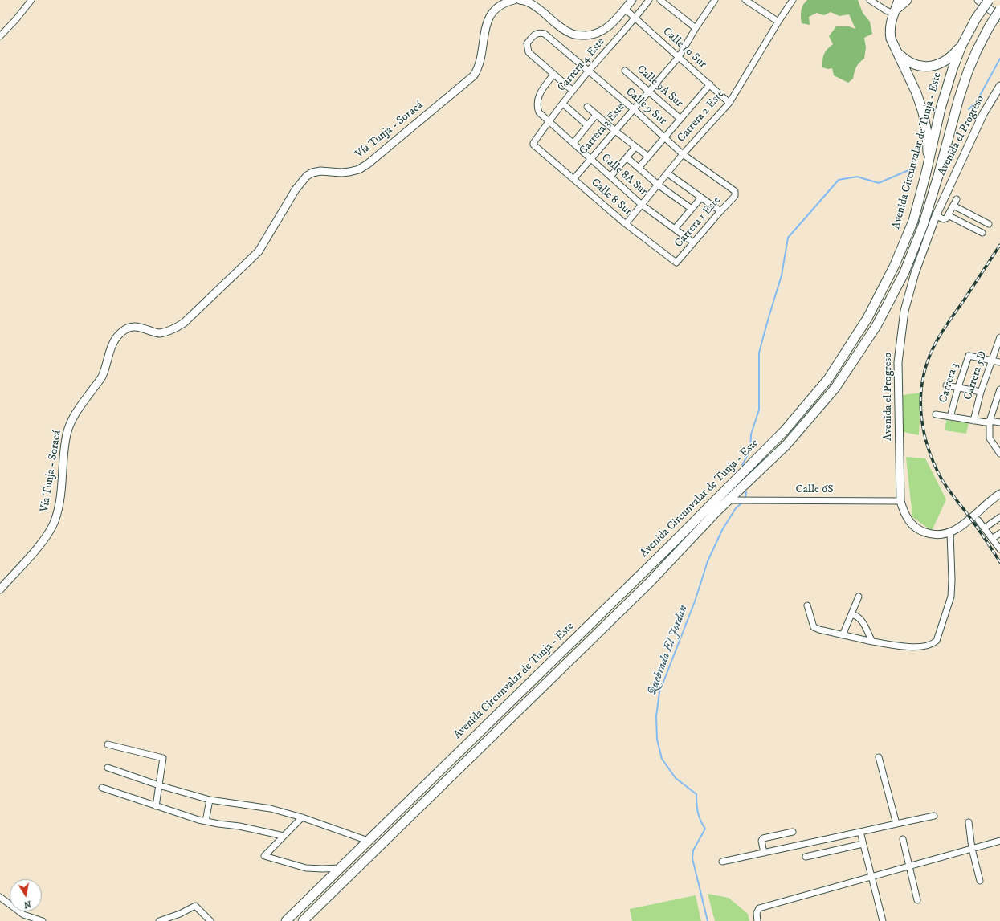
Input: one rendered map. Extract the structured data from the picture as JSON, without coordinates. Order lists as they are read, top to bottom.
{
  "streets": {
    "highway": ["Avenida Circunvalar de Tunja - Este"],
    "main road": ["Vía Tunja - Soracá", "Avenida el Progreso"],
    "street": [
      "Calle 10 Sur",
      "Carrera 4 Este",
      "Calle 9A Sur",
      "Calle 9 Sur",
      "Carrera 2 Este",
      "Carrera 3 Este",
      "Calle 8A Sur",
      "Calle 8 Sur",
      "Carrera 1 Este",
      "Carrera 5D",
      "Carrera 3",
      "Calle 6S"
    ]
  },
  "crossings": [
    ["Calle 10 Sur", "Carrera 4 Este"],
    ["Calle 10 Sur", "Carrera 2 Este"],
    ["Calle 10 Sur", "Carrera 3 Este"],
    ["Carrera 4 Este", "Calle 9 Sur"],
    ["Carrera 4 Este", "Calle 8A Sur"],
    ["Carrera 4 Este", "Calle 8 Sur"],
    ["Calle 9A Sur", "Carrera 3 Este"],
    ["Calle 9 Sur", "Carrera 2 Este"],
    ["Calle 9 Sur", "Carrera 3 Este"],
    ["Calle 9 Sur", "Calle 8A Sur"],
    ["Calle 9 Sur", "Carrera 1 Este"],
    ["Carrera 2 Este", "Calle 8A Sur"],
    ["Carrera 2 Este", "Calle 8 Sur"],
    ["Carrera 3 Este", "Calle 8A Sur"],
    ["Carrera 3 Este", "Calle 8 Sur"],
    ["Avenida el Progreso", "Calle 6S"],
    ["Avenida Circunvalar de Tunja - Este", "Calle 6S"],
    ["Calle 8A Sur", "Carrera 1 Este"],
    ["Calle 8 Sur", "Carrera 1 Este"],
    ["Carrera 5D", "Carrera 3"]
  ],
  "water": ["Quebrada El Jordan"],
  "north": "bottom"
}
